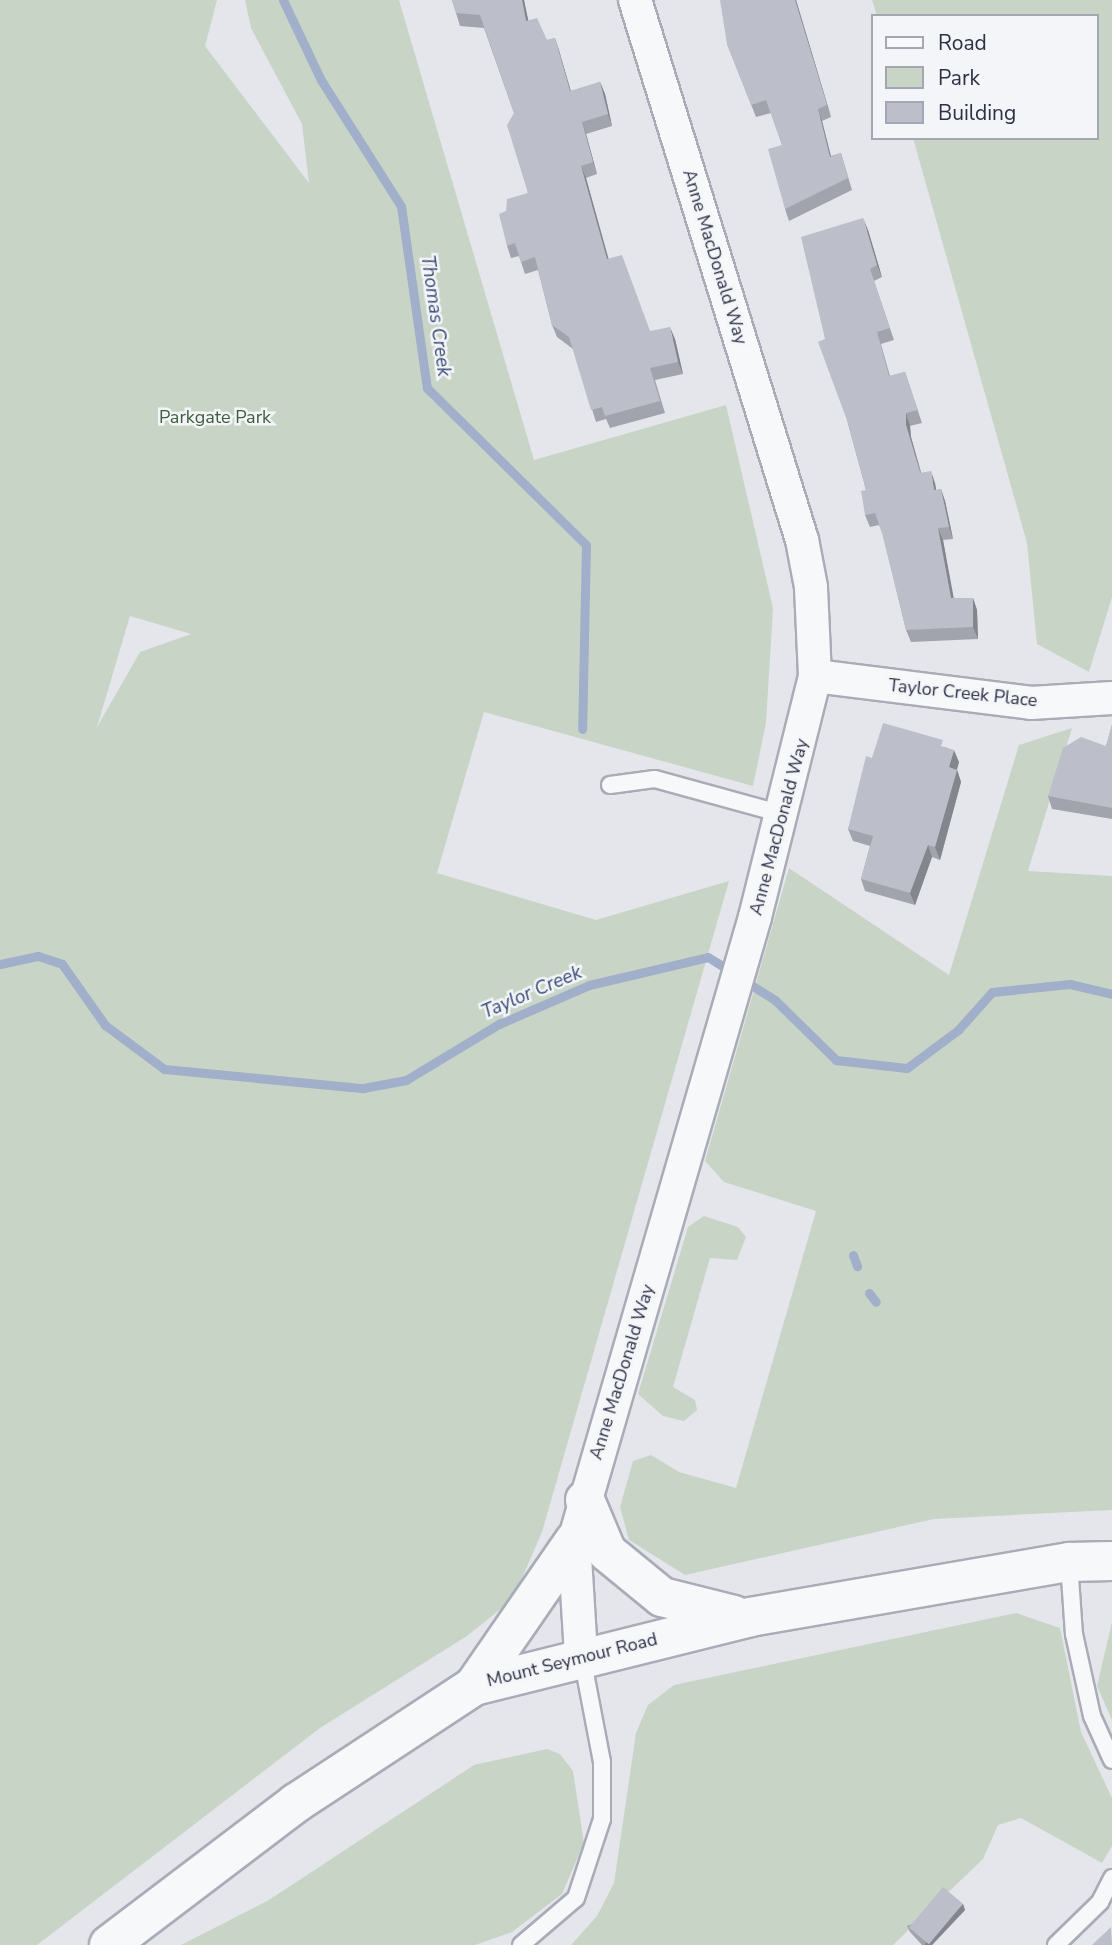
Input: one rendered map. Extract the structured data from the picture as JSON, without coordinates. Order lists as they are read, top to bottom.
{
  "streets": {
    "street": ["Anne MacDonald Way", "Taylor Creek Place", "Mount Seymour Road"]
  },
  "crossings": [
    ["Anne MacDonald Way", "Taylor Creek Place"],
    ["Anne MacDonald Way", "Mount Seymour Road"]
  ],
  "water": ["Thomas Creek", "Taylor Creek"],
  "parks": ["Parkgate Park"],
  "legend": ["Road", "Park", "Building"]
}
